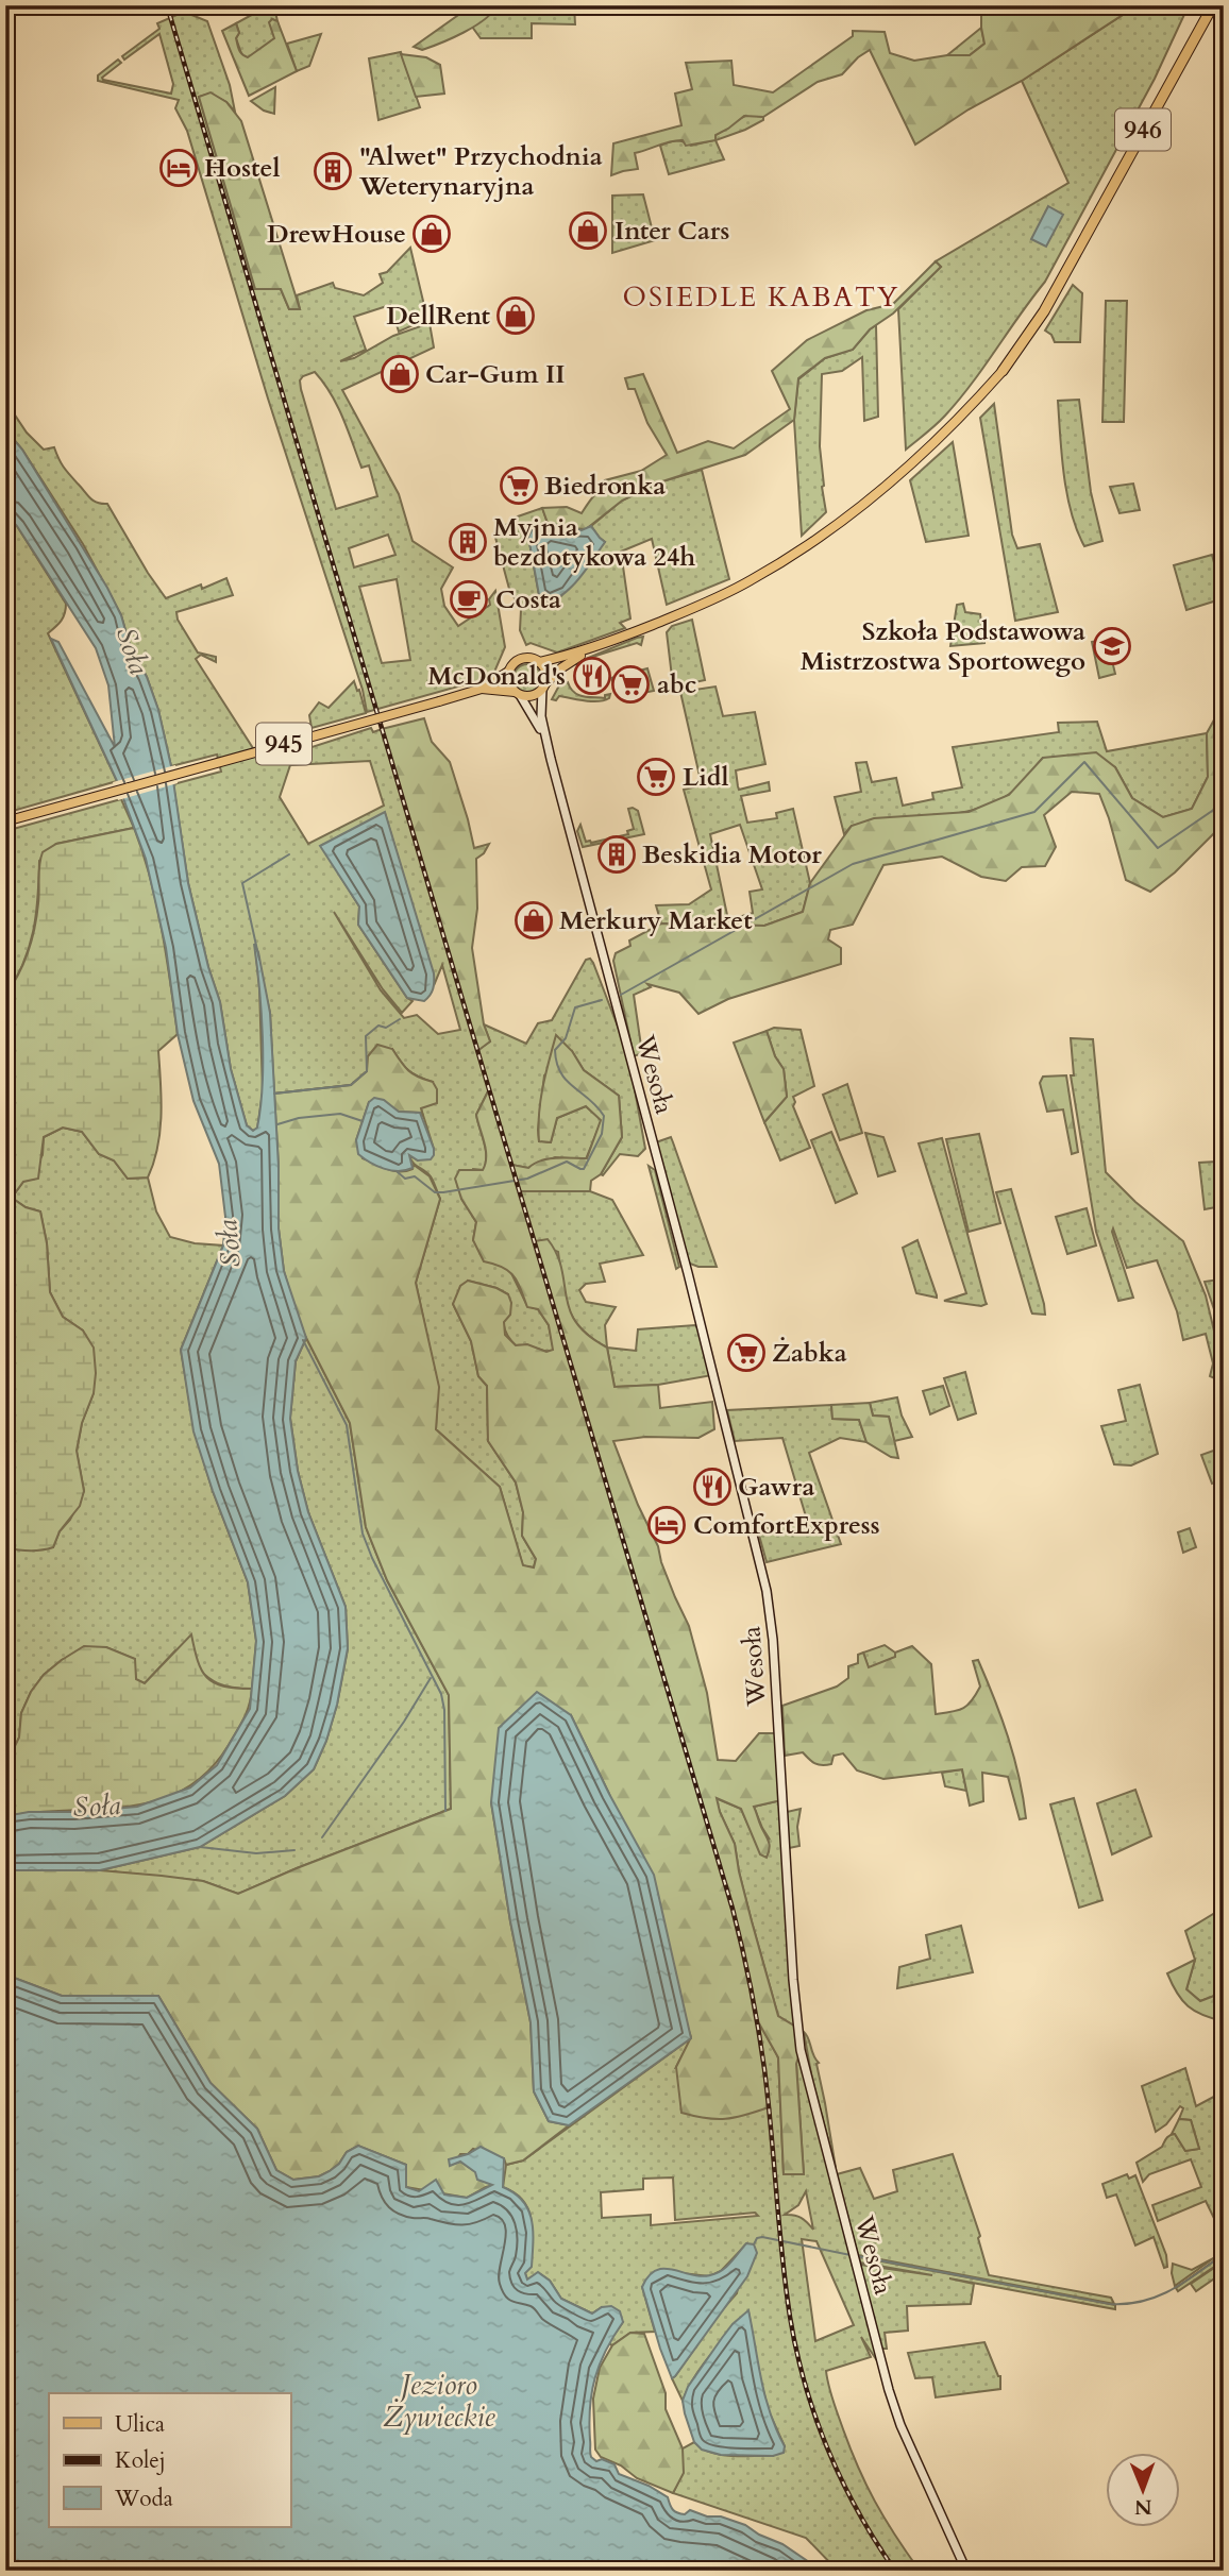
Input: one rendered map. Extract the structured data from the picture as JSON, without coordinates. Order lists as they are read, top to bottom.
{
  "streets": {
    "highway": ["946"],
    "main road": ["945", "Wesoła"]
  },
  "crossings": [
    ["946", "945"],
    ["946", "Wesoła"],
    ["945", "Wesoła"]
  ],
  "districts": ["OSIEDLE KABATY"],
  "water": ["Soła", "Jezioro Żywieckie"],
  "places": {
    "hotel": ["Hostel", "ComfortExpress"],
    "building": ["\"Alwet\" Przychodnia Weterynaryjna", "Myjnia bezdotykowa 24h", "Beskidia Motor"],
    "shop": [
      "Inter Cars",
      "DrewHouse",
      "DellRent",
      "Car-Gum II",
      "Merkury Market"
    ],
    "supermarket": [
      "Biedronka",
      "abc",
      "Lidl",
      "Żabka"
    ],
    "cafe": ["Costa"],
    "school or university": ["Szkoła Podstawowa Mistrzostwa Sportowego"],
    "restaurant": ["McDonald's", "Gawra"]
  },
  "legend": ["Ulica", "Kolej", "Woda"],
  "north": "bottom"
}
